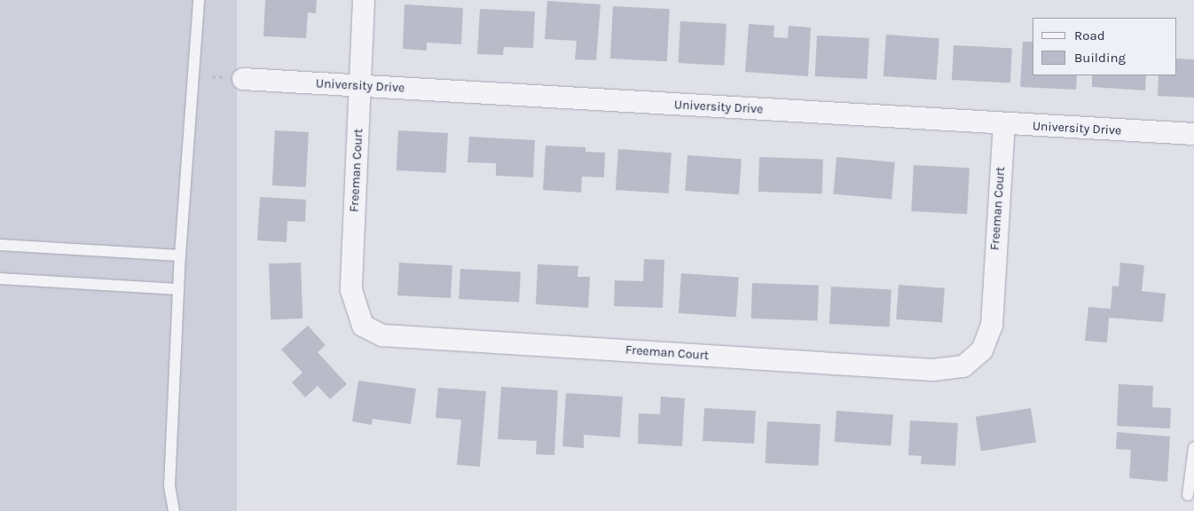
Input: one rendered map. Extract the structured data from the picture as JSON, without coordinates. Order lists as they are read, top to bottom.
{
  "streets": {
    "street": ["University Drive", "Freeman Court"]
  },
  "crossings": [
    ["University Drive", "Freeman Court"]
  ],
  "legend": ["Road", "Building"]
}
